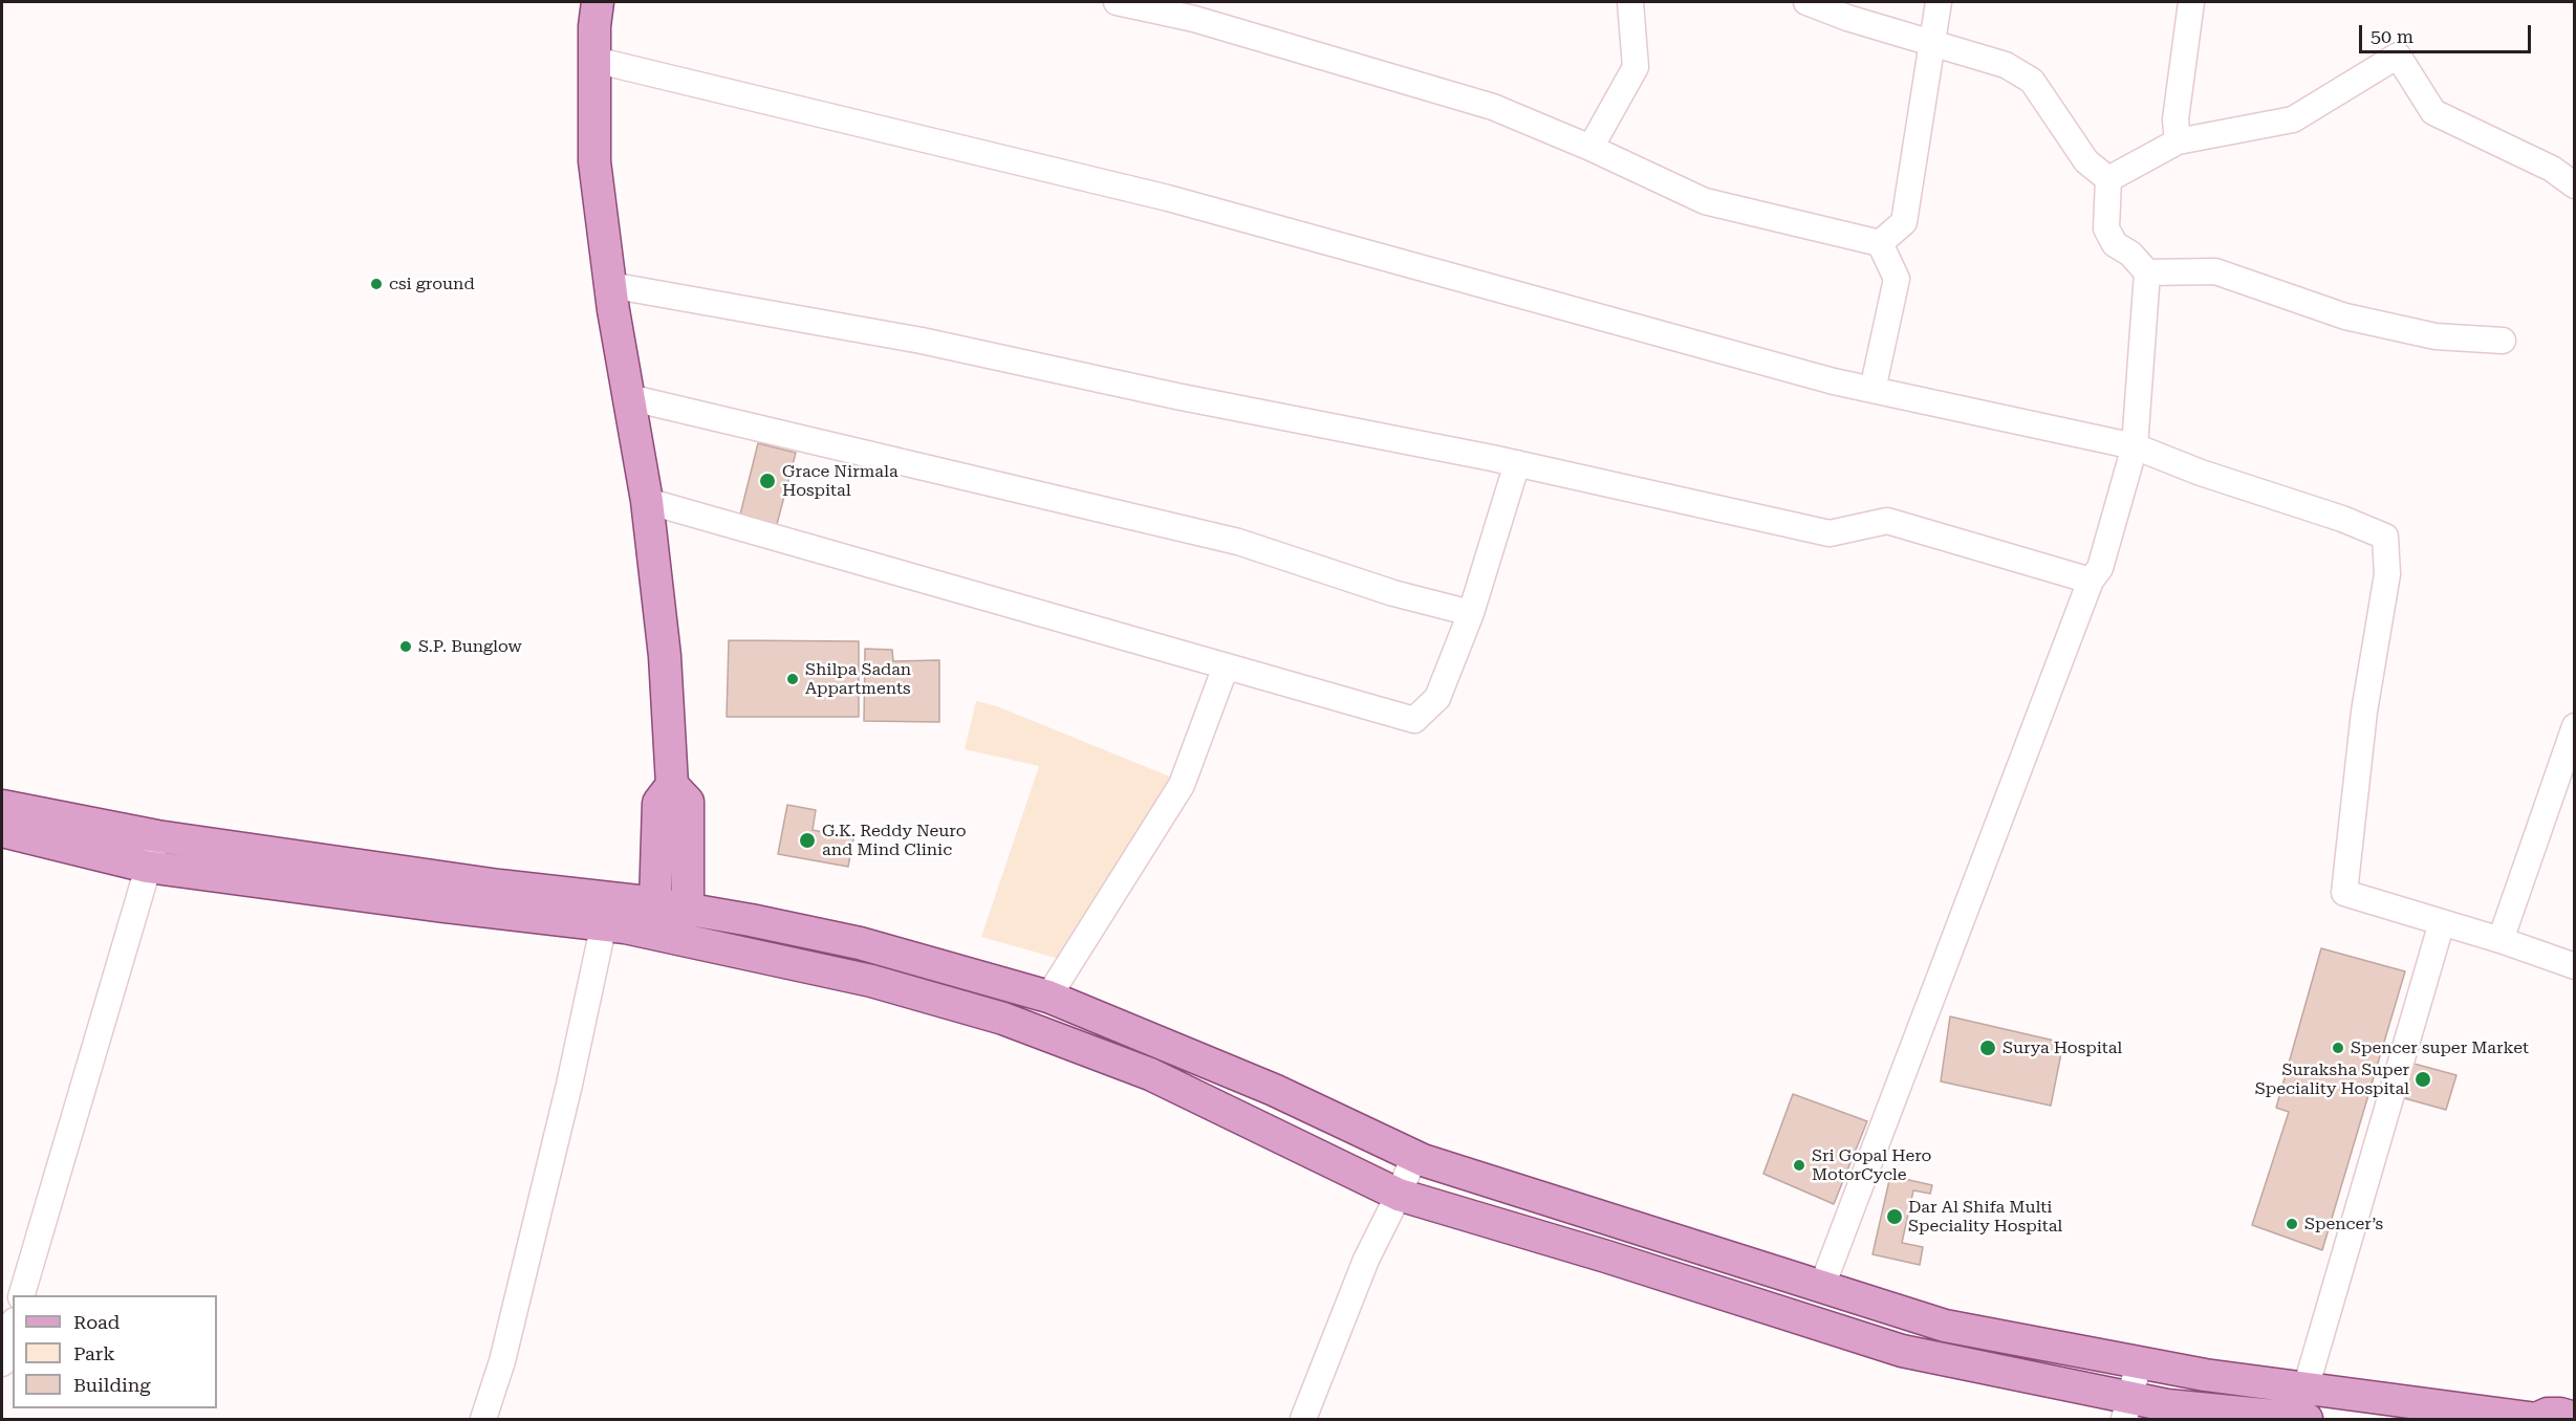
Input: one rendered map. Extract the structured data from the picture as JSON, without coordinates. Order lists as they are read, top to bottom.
{
  "places": [
    "csi ground",
    "Grace Nirmala Hospital",
    "S.P. Bunglow",
    "Shilpa Sadan Appartments",
    "G.K. Reddy Neuro and Mind Clinic",
    "Surya Hospital",
    "Spencer super Market",
    "Suraksha Super Speciality Hospital",
    "Sri Gopal Hero MotorCycle",
    "Dar Al Shifa Multi Speciality Hospital",
    "Spencer’s"
  ],
  "legend": ["Road", "Park", "Building"],
  "scale_bar": "50 m"
}
